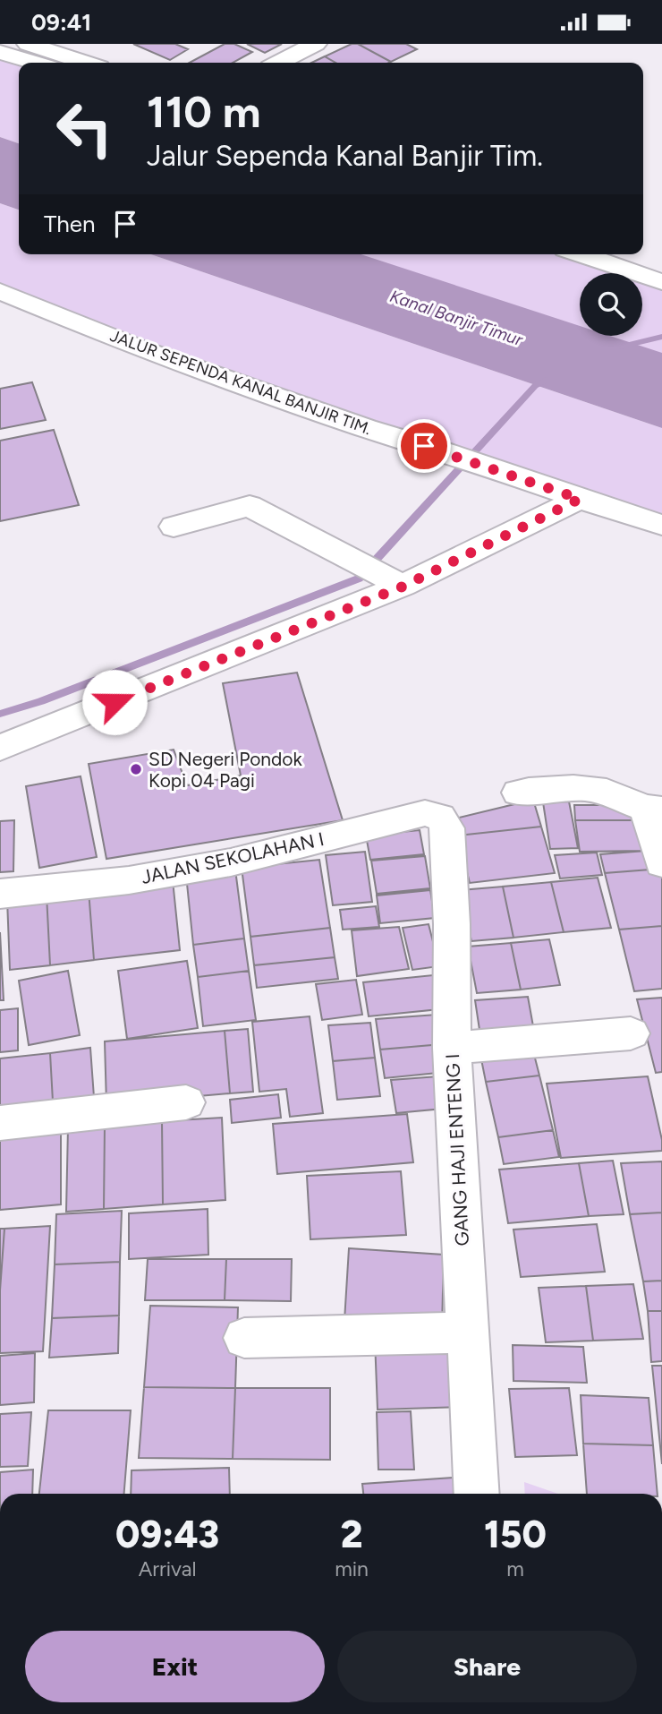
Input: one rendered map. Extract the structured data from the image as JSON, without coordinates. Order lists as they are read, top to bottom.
{
  "streets": {
    "street": ["JALUR SEPENDA KANAL BANJIR TIM.", "JALAN SEKOLAHAN I", "GANG HAJI ENTENG I"]
  },
  "crossings": [
    ["JALAN SEKOLAHAN I", "GANG HAJI ENTENG I"]
  ],
  "water": ["Kanal Banjir Timur"],
  "places": ["SD Negeri Pondok Kopi 04 Pagi"],
  "page": {
    "status": "09:41",
    "turn": ["110 m", "Jalur Sependa Kanal Banjir Tim."],
    "then": "Then",
    "eta": [
      "09:43",
      "Arrival",
      "2",
      "min",
      "150",
      "m"
    ],
    "buttons": ["Exit", "Share"]
  }
}
